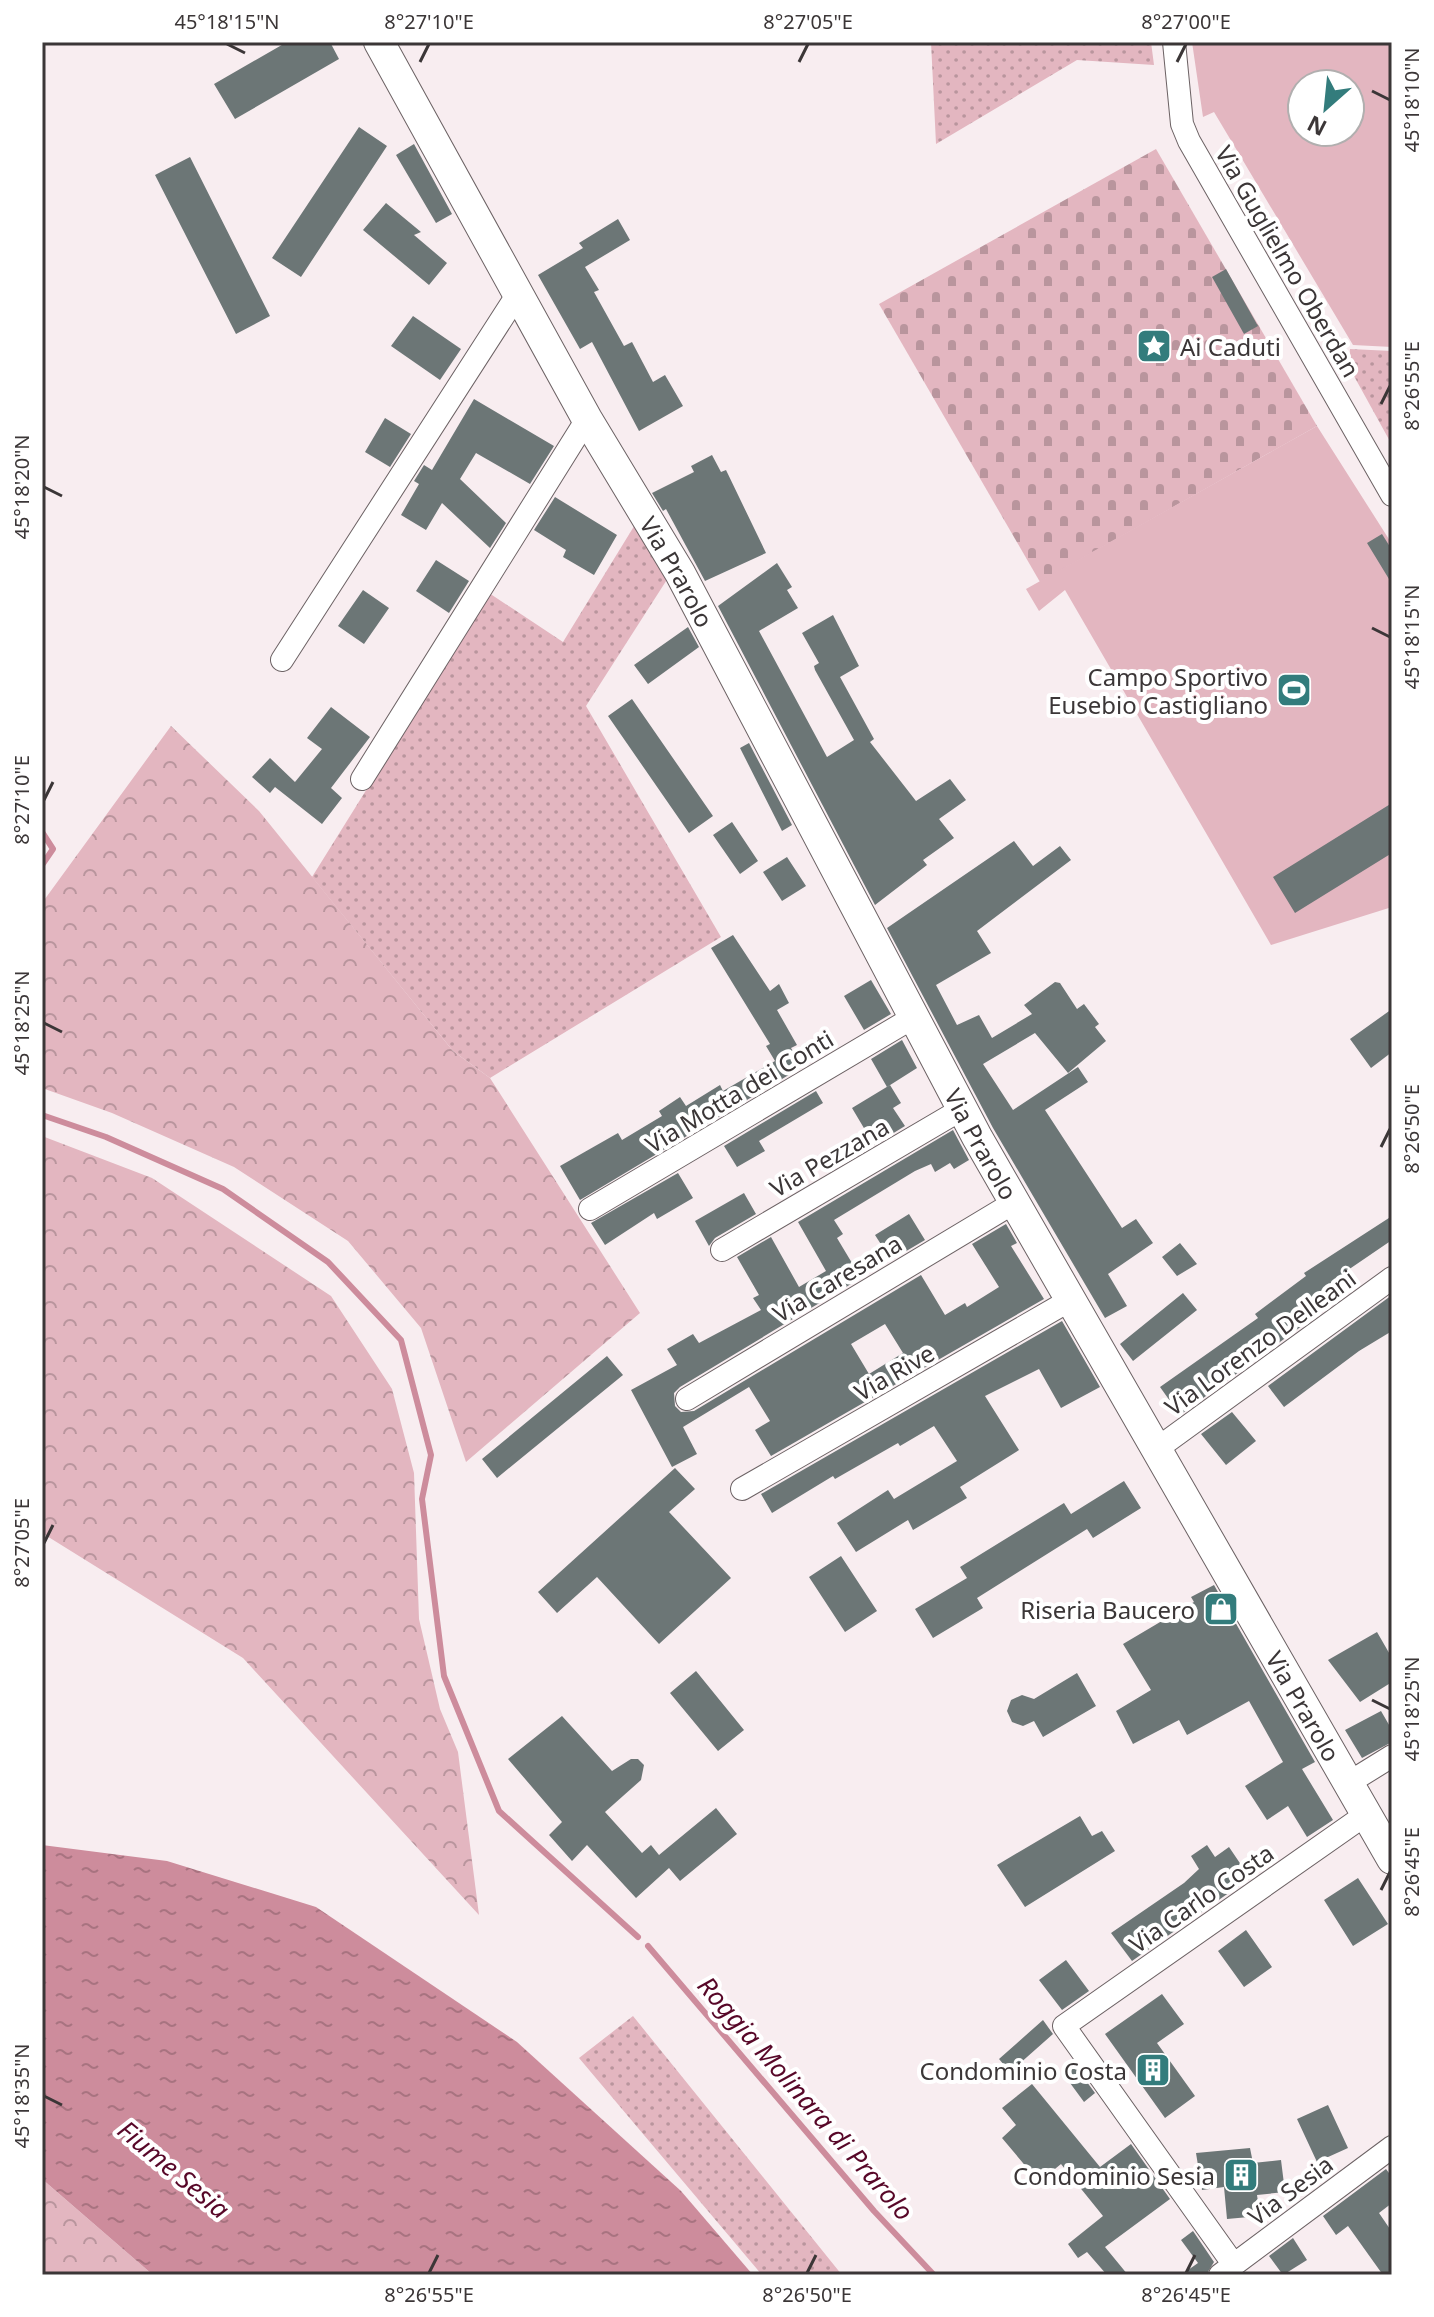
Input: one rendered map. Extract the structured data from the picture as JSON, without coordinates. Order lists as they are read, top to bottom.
{
  "streets": {
    "street": [
      "Via Guglielmo Oberdan",
      "Via Prarolo",
      "Via Motta dei Conti",
      "Via Pezzana",
      "Via Caresana",
      "Via Lorenzo Delleani",
      "Via Rive",
      "Via Carlo Costa",
      "Via Sesia"
    ]
  },
  "crossings": [
    ["Via Prarolo", "Via Motta dei Conti"],
    ["Via Prarolo", "Via Pezzana"],
    ["Via Prarolo", "Via Caresana"],
    ["Via Prarolo", "Via Lorenzo Delleani"],
    ["Via Prarolo", "Via Rive"],
    ["Via Prarolo", "Via Carlo Costa"],
    ["Via Carlo Costa", "Via Sesia"]
  ],
  "water": ["Roggia Molinara di Prarolo", "Fiume Sesia"],
  "places": {
    "place": ["Ai Caduti"],
    "sports": ["Campo Sportivo Eusebio Castigliano"],
    "shop": ["Riseria Baucero"],
    "building": ["Condominio Costa", "Condominio Sesia"]
  },
  "north": "bottom left",
  "coordinates": [
    "45°18'15\"N",
    "8°27'10\"E",
    "8°27'05\"E",
    "8°27'00\"E",
    "45°18'10\"N",
    "8°26'55\"E",
    "45°18'20\"N",
    "45°18'25\"N",
    "8°26'50\"E",
    "8°26'45\"E",
    "45°18'35\"N"
  ]
}
